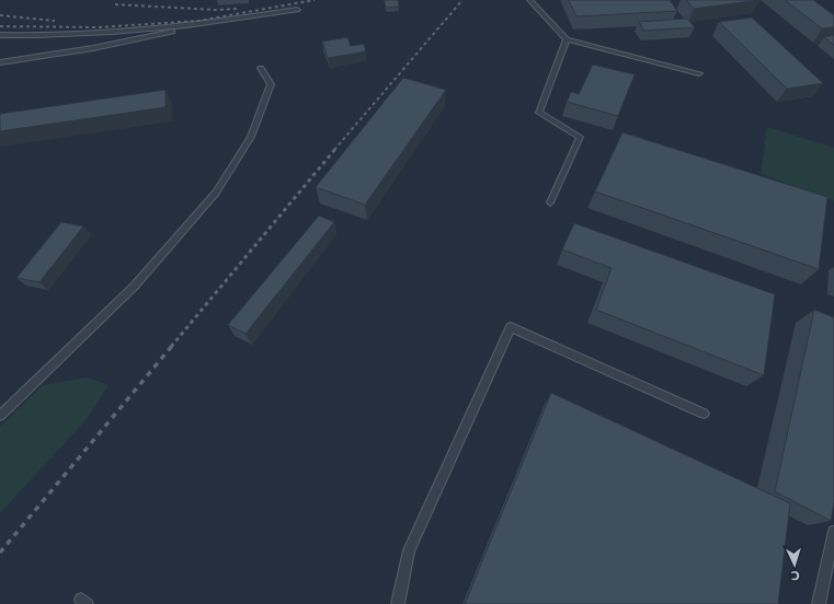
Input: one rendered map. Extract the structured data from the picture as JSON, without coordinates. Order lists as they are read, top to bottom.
{
  "north": "bottom"
}
